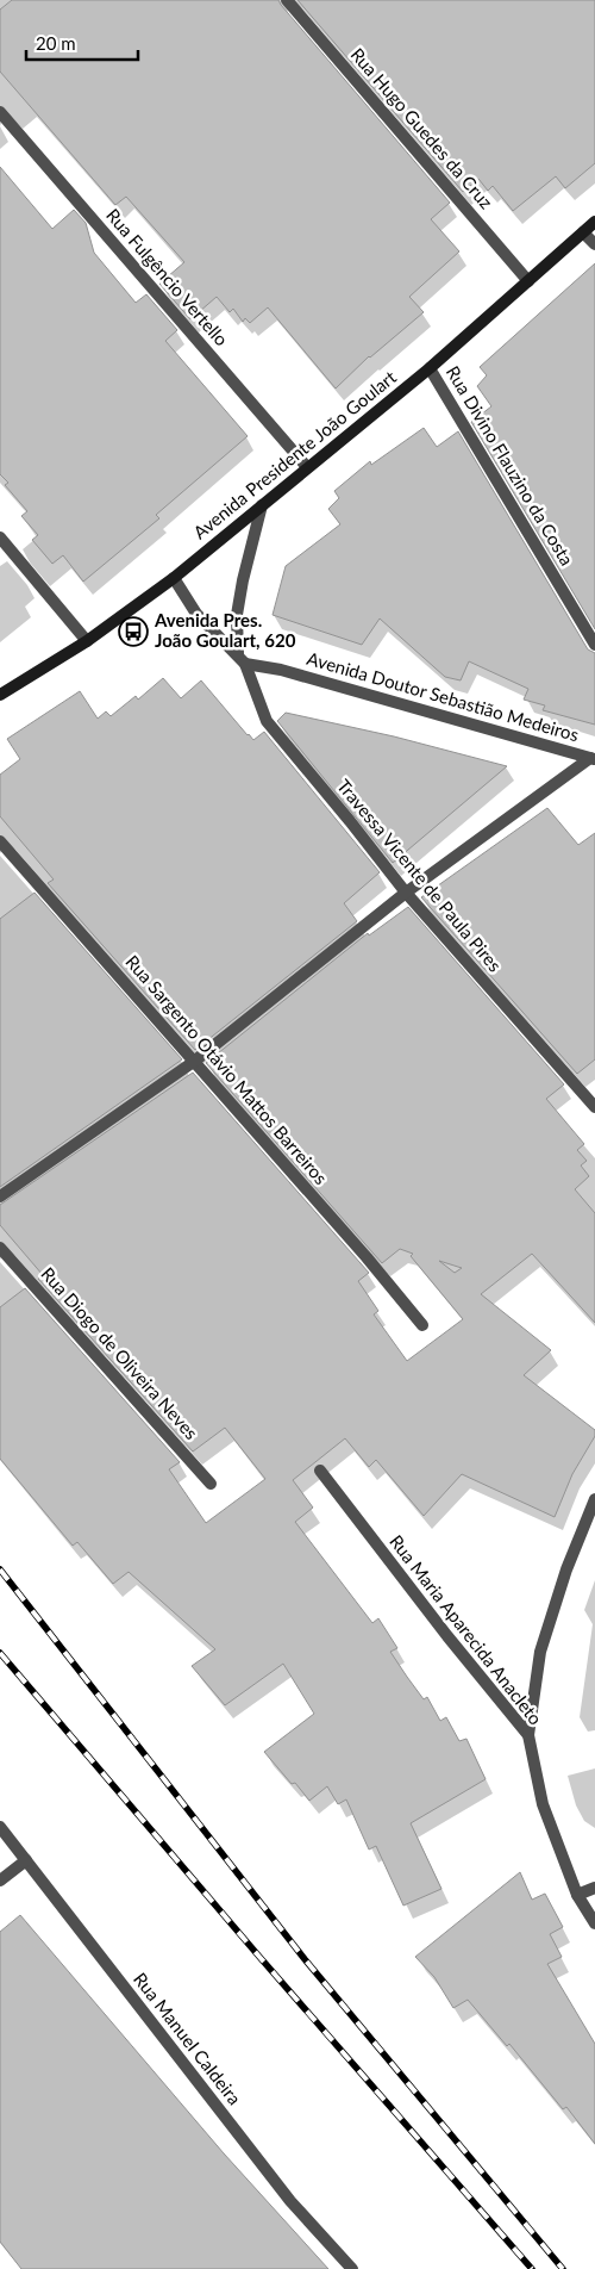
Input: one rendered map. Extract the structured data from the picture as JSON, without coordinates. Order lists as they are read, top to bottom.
{
  "streets": {
    "main road": ["Avenida Presidente João Goulart"],
    "street": [
      "Rua Hugo Guedes da Cruz",
      "Rua Fulgêncio Vertello",
      "Rua Divino Flauzino da Costa",
      "Avenida Doutor Sebastião Medeiros",
      "Travessa Vicente de Paula Pires",
      "Rua Sargento Otávio Mattos Barreiros",
      "Rua Diogo de Oliveira Neves",
      "Rua Maria Aparecida Anacleto",
      "Rua Manuel Caldeira"
    ]
  },
  "crossings": [
    ["Rua Hugo Guedes da Cruz", "Avenida Presidente João Goulart"],
    ["Rua Fulgêncio Vertello", "Avenida Presidente João Goulart"],
    ["Avenida Presidente João Goulart", "Rua Divino Flauzino da Costa"],
    ["Avenida Presidente João Goulart", "Travessa Vicente de Paula Pires"],
    ["Avenida Doutor Sebastião Medeiros", "Travessa Vicente de Paula Pires"]
  ],
  "places": {
    "bus stop": ["Avenida Pres. João Goulart, 620"]
  },
  "scale_bar": "20 m"
}
